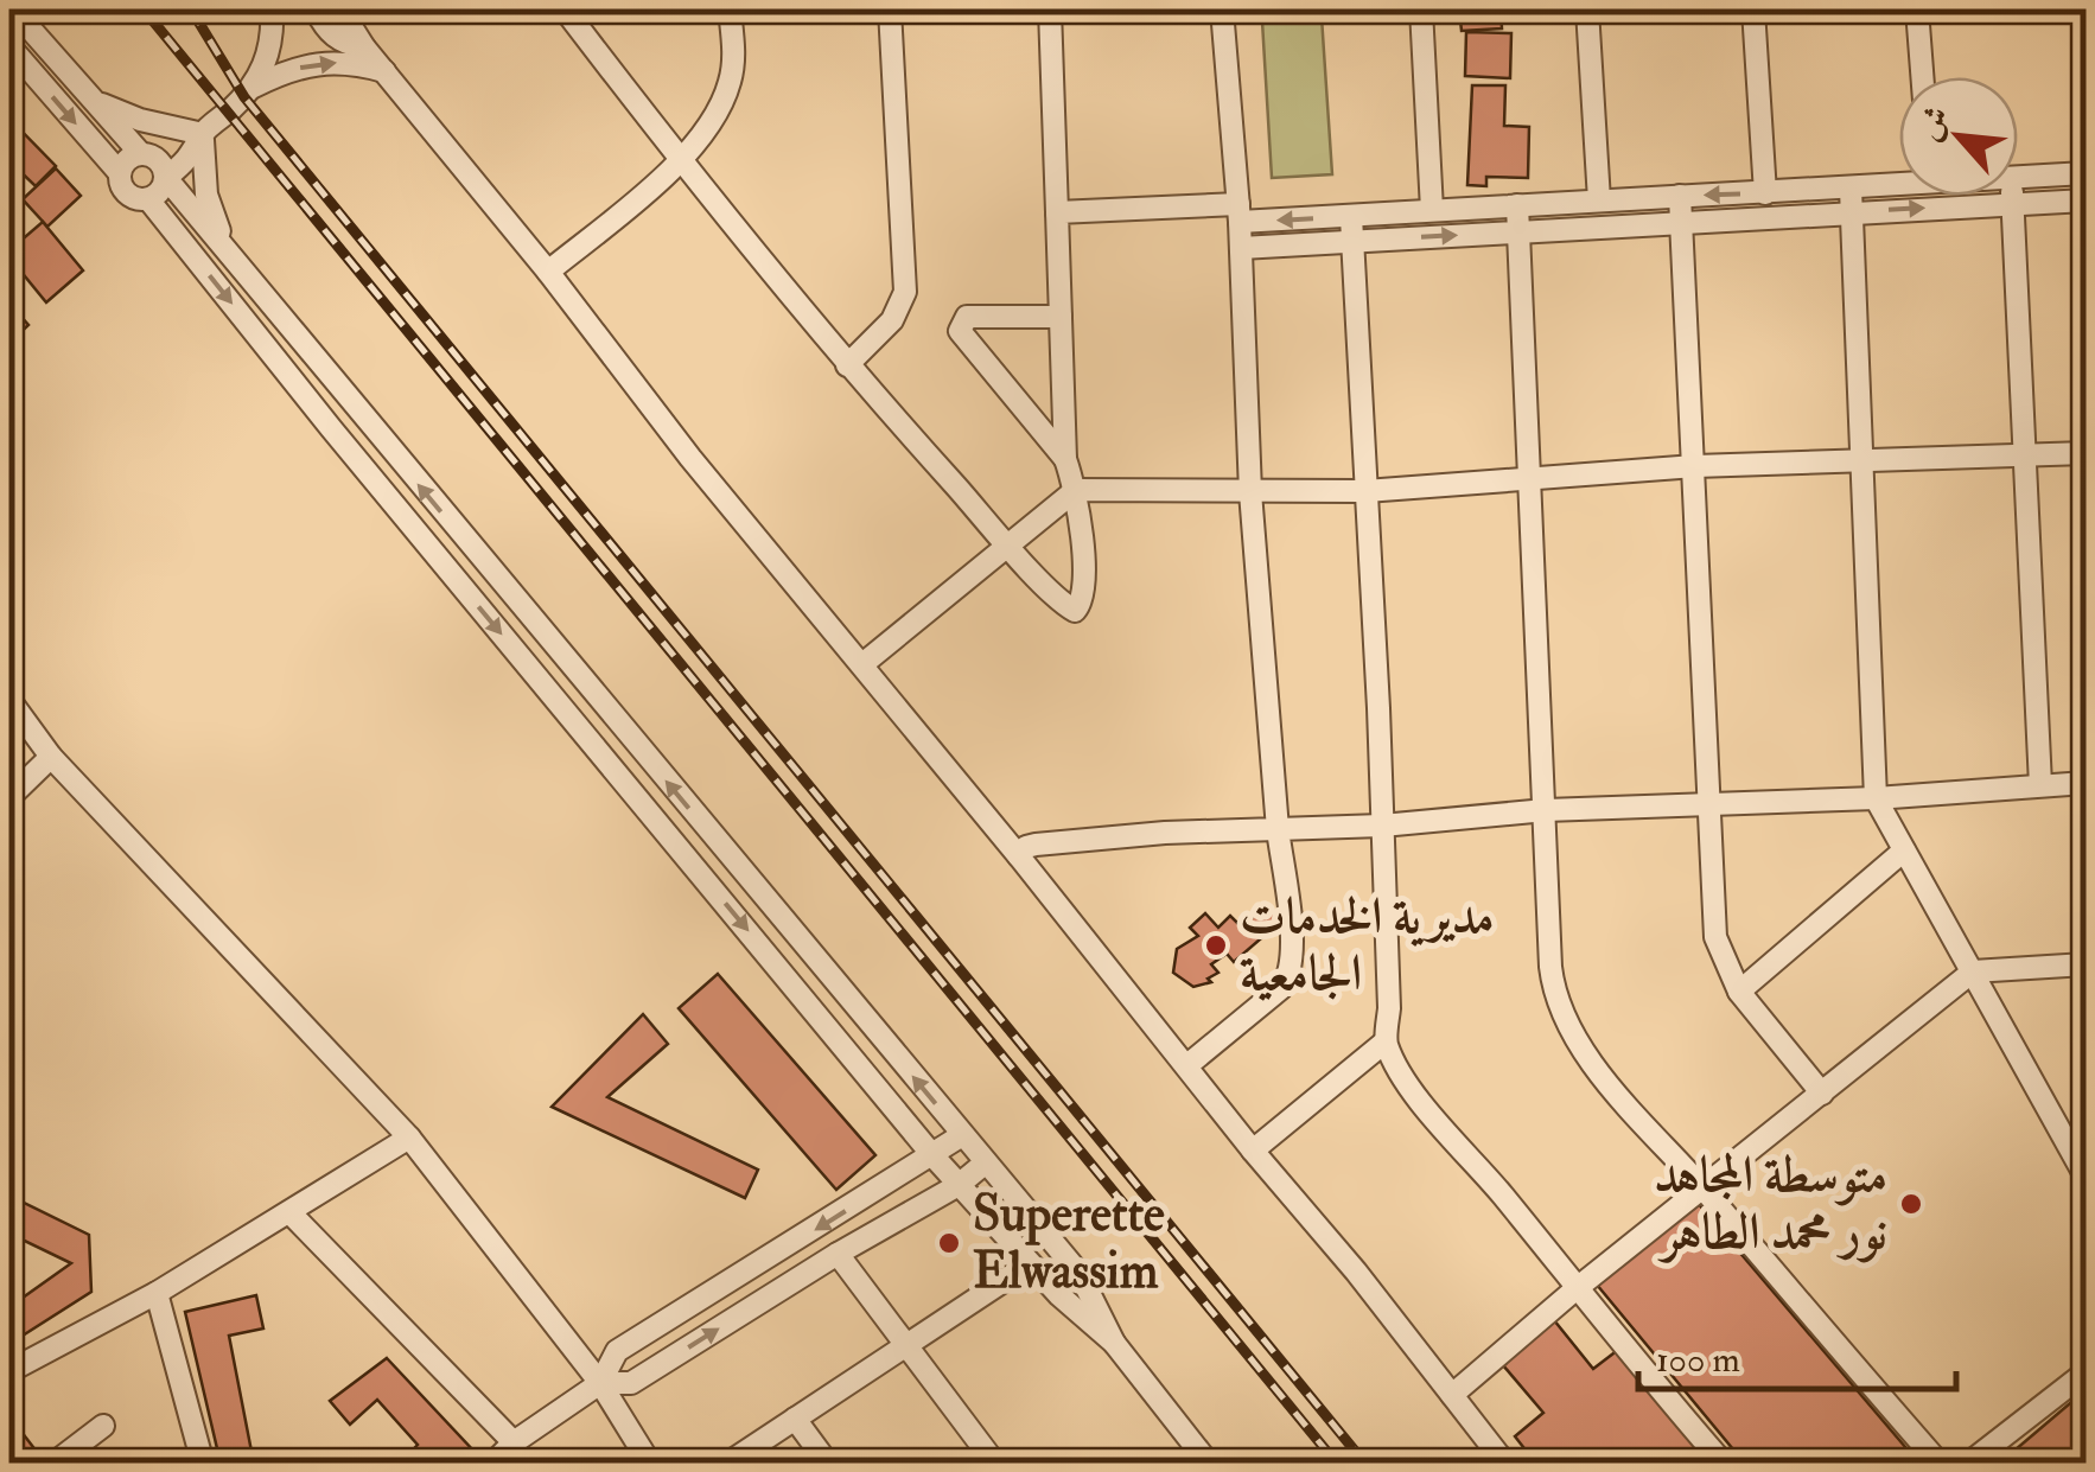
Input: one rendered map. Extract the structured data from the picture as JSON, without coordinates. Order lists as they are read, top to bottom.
{
  "places": ["مديرية الخدمات الجامعية", "متوسطة المجاهد نور محمد الطاهر", "Superette Elwassim"],
  "scale_bar": "100 m",
  "north": "top left"
}
